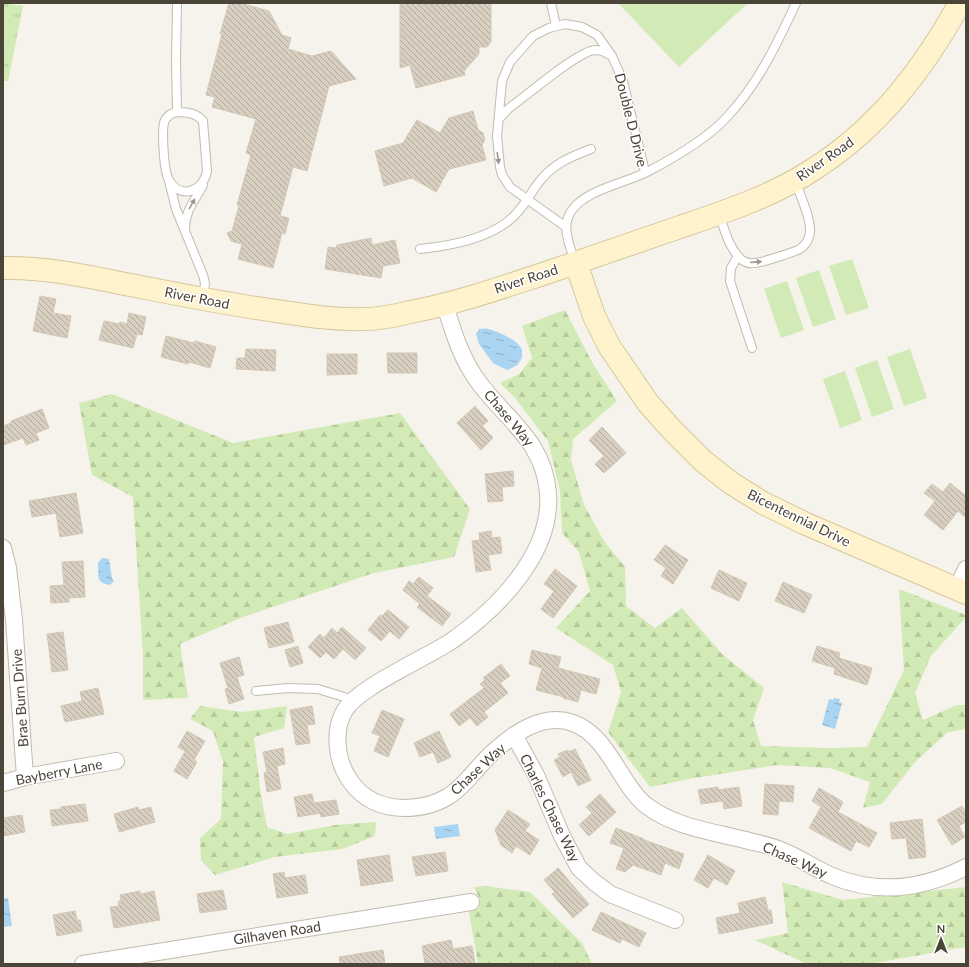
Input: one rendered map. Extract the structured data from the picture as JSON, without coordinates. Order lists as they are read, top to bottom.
{
  "streets": {
    "street": [
      "River Road",
      "Chase Way",
      "Bicentennial Drive",
      "Brae Burn Drive",
      "Bayberry Lane",
      "Charles Chase Way",
      "Gilhaven Road"
    ],
    "lane": ["Double D Drive"]
  },
  "crossings": [
    ["River Road", "Chase Way"],
    ["River Road", "Bicentennial Drive"],
    ["Chase Way", "Charles Chase Way"],
    ["Brae Burn Drive", "Bayberry Lane"]
  ],
  "north": "top"
}
